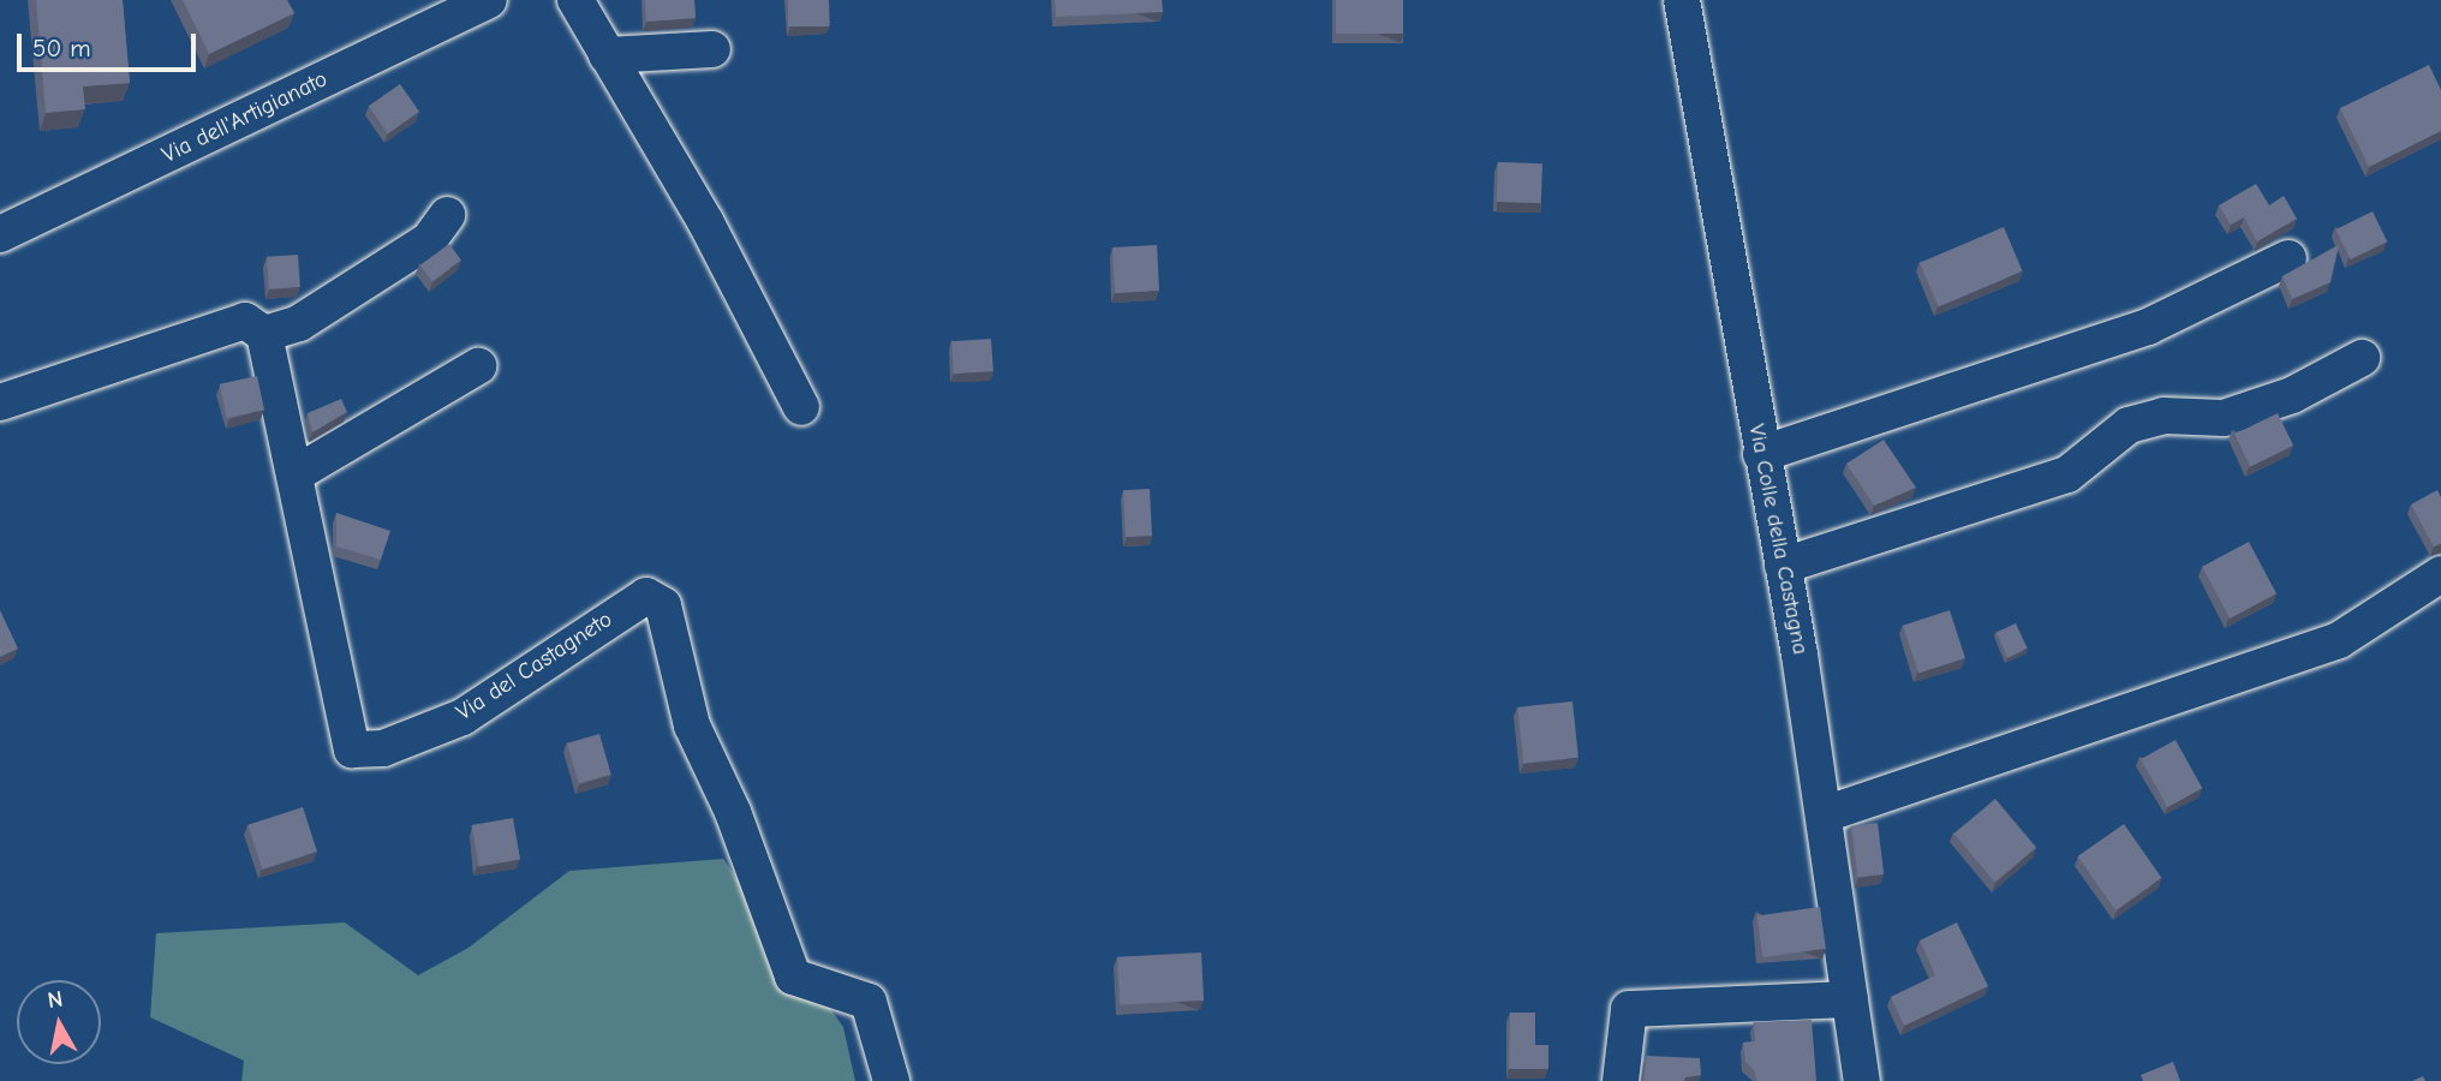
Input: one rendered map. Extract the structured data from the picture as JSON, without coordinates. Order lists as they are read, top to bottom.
{
  "streets": {
    "street": ["Via dell'Artigianato", "Via Colle della Castagna", "Via del Castagneto"]
  },
  "scale_bar": "50 m",
  "north": "top"
}
